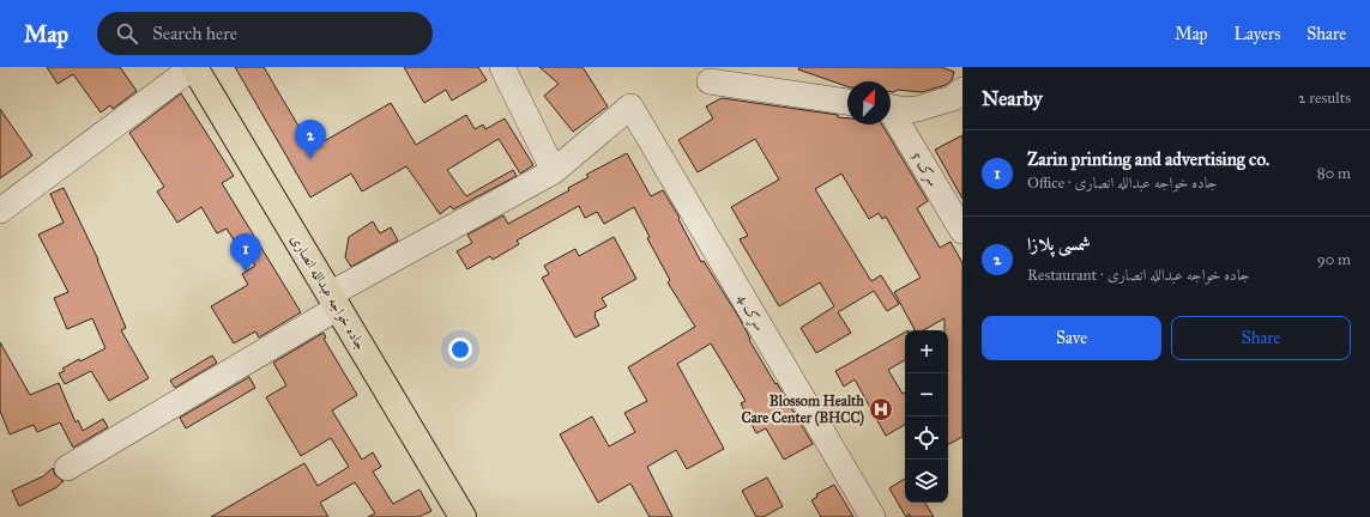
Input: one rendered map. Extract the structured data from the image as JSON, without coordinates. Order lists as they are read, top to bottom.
{
  "streets": {
    "main road": ["جاده خواجه عبدالله انصاری"],
    "street": ["سرک 5", "سړک 4"]
  },
  "places": {
    "hospital": ["Blossom Health Care Center (BHCC)"]
  },
  "north": "top right",
  "page": {
    "header": "Map",
    "search": "Search here",
    "nav": ["Map", "Layers", "Share"],
    "heading": ["Nearby", "2 results"],
    "pins": ["2", "1"],
    "list": [
      {
        "mark": "1",
        "name": "Zarin printing and advertising co.",
        "note": "Office · جاده خواجه عبدالله انصاری",
        "value": "80 m"
      },
      {
        "mark": "2",
        "name": "شمسی پلازا",
        "note": "Restaurant · جاده خواجه عبدالله انصاری",
        "value": "90 m"
      }
    ],
    "buttons": ["Save", "Share"],
    "map_buttons": ["+", "−"]
  }
}
